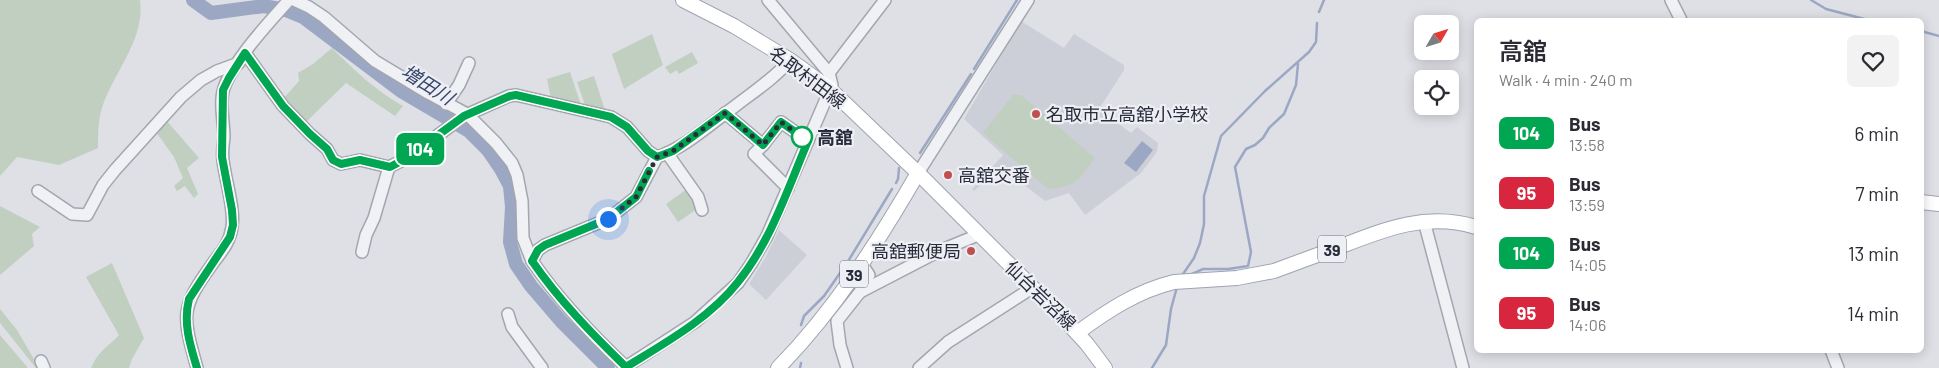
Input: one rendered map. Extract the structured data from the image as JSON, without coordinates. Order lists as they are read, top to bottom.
{
  "streets": {
    "main road": ["名取村田線", "39", "仙台岩沼線"]
  },
  "crossings": [
    ["名取村田線", "39"],
    ["名取村田線", "仙台岩沼線"],
    ["39", "仙台岩沼線"]
  ],
  "water": ["増田川"],
  "places": [
    "名取市立高舘小学校",
    "高舘",
    "高舘交番",
    "高舘郵便局"
  ],
  "lines": ["bus line 104"],
  "north": "top right",
  "page": {
    "on_map": "104",
    "heading": ["高舘", "Walk · 4 min · 240 m"],
    "list": [
      {
        "mark": "104",
        "name": "Bus",
        "note": "13:58",
        "value": "6 min"
      },
      {
        "mark": "95",
        "name": "Bus",
        "note": "13:59",
        "value": "7 min"
      },
      {
        "mark": "104",
        "name": "Bus",
        "note": "14:05",
        "value": "13 min"
      },
      {
        "mark": "95",
        "name": "Bus",
        "note": "14:06",
        "value": "14 min"
      }
    ]
  }
}
